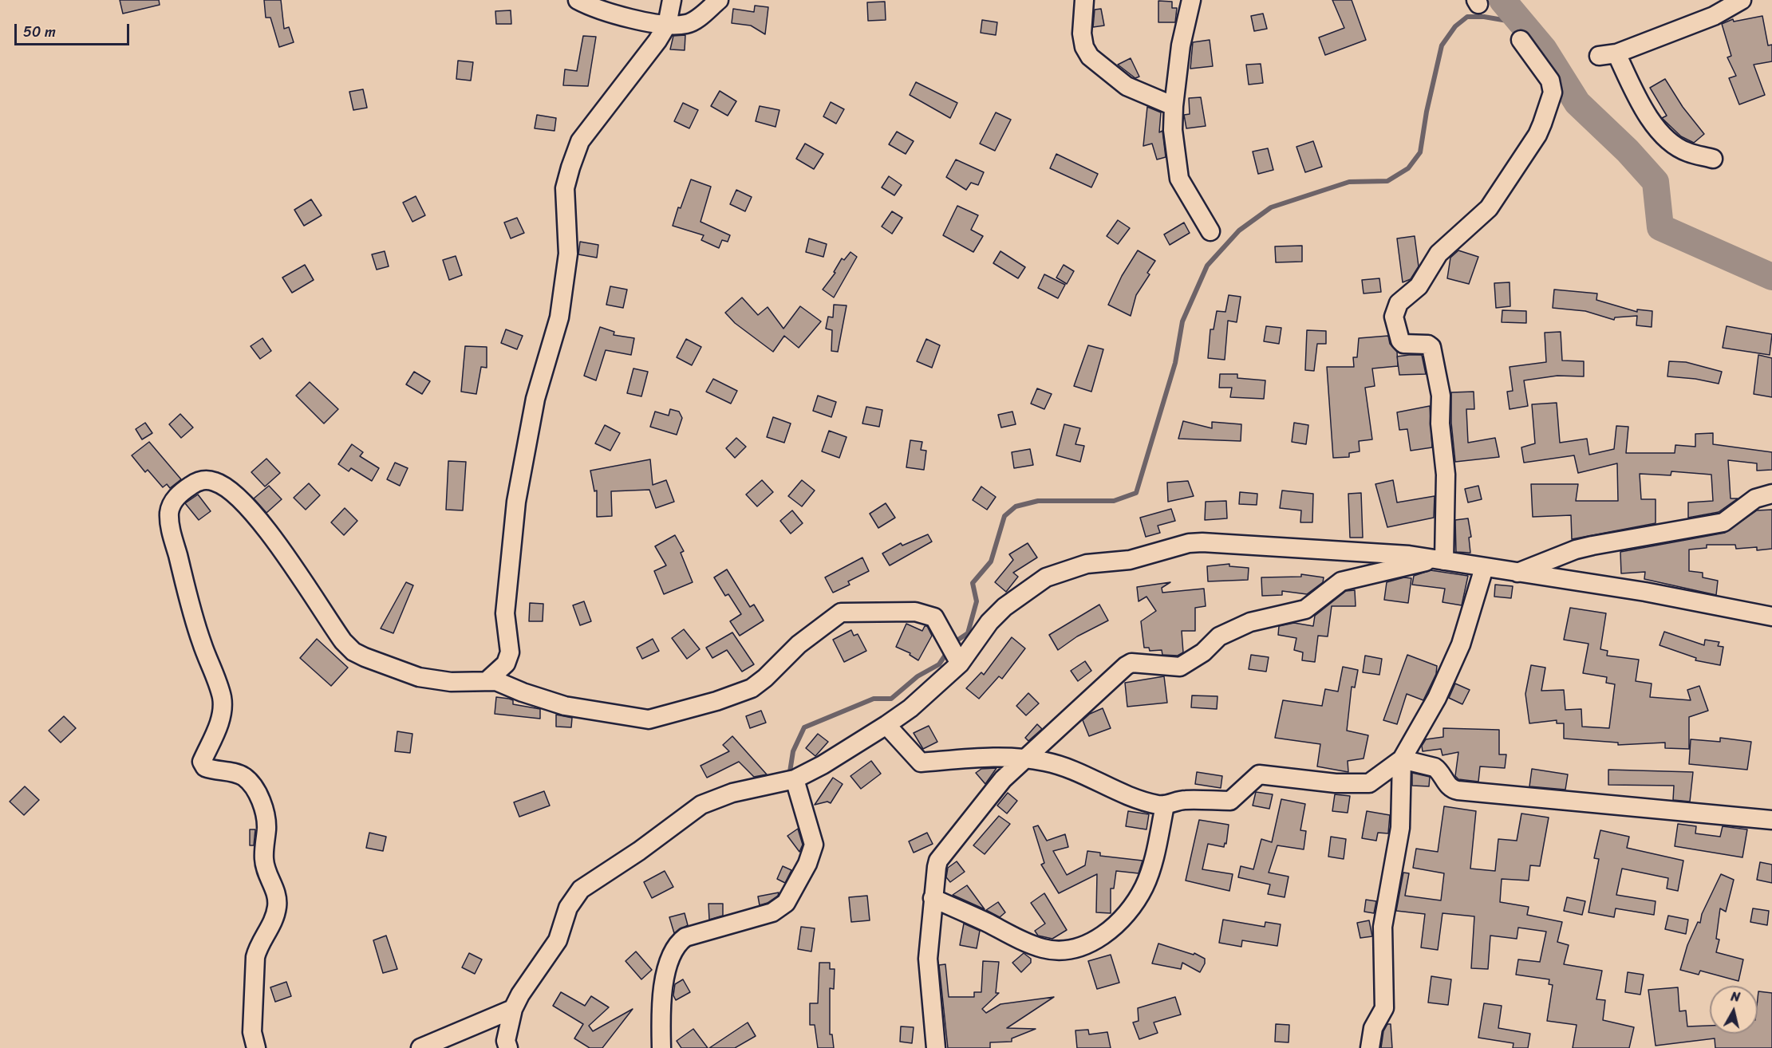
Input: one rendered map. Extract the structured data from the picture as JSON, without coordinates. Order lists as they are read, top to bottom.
{
  "scale_bar": "50 m",
  "north": "top"
}
